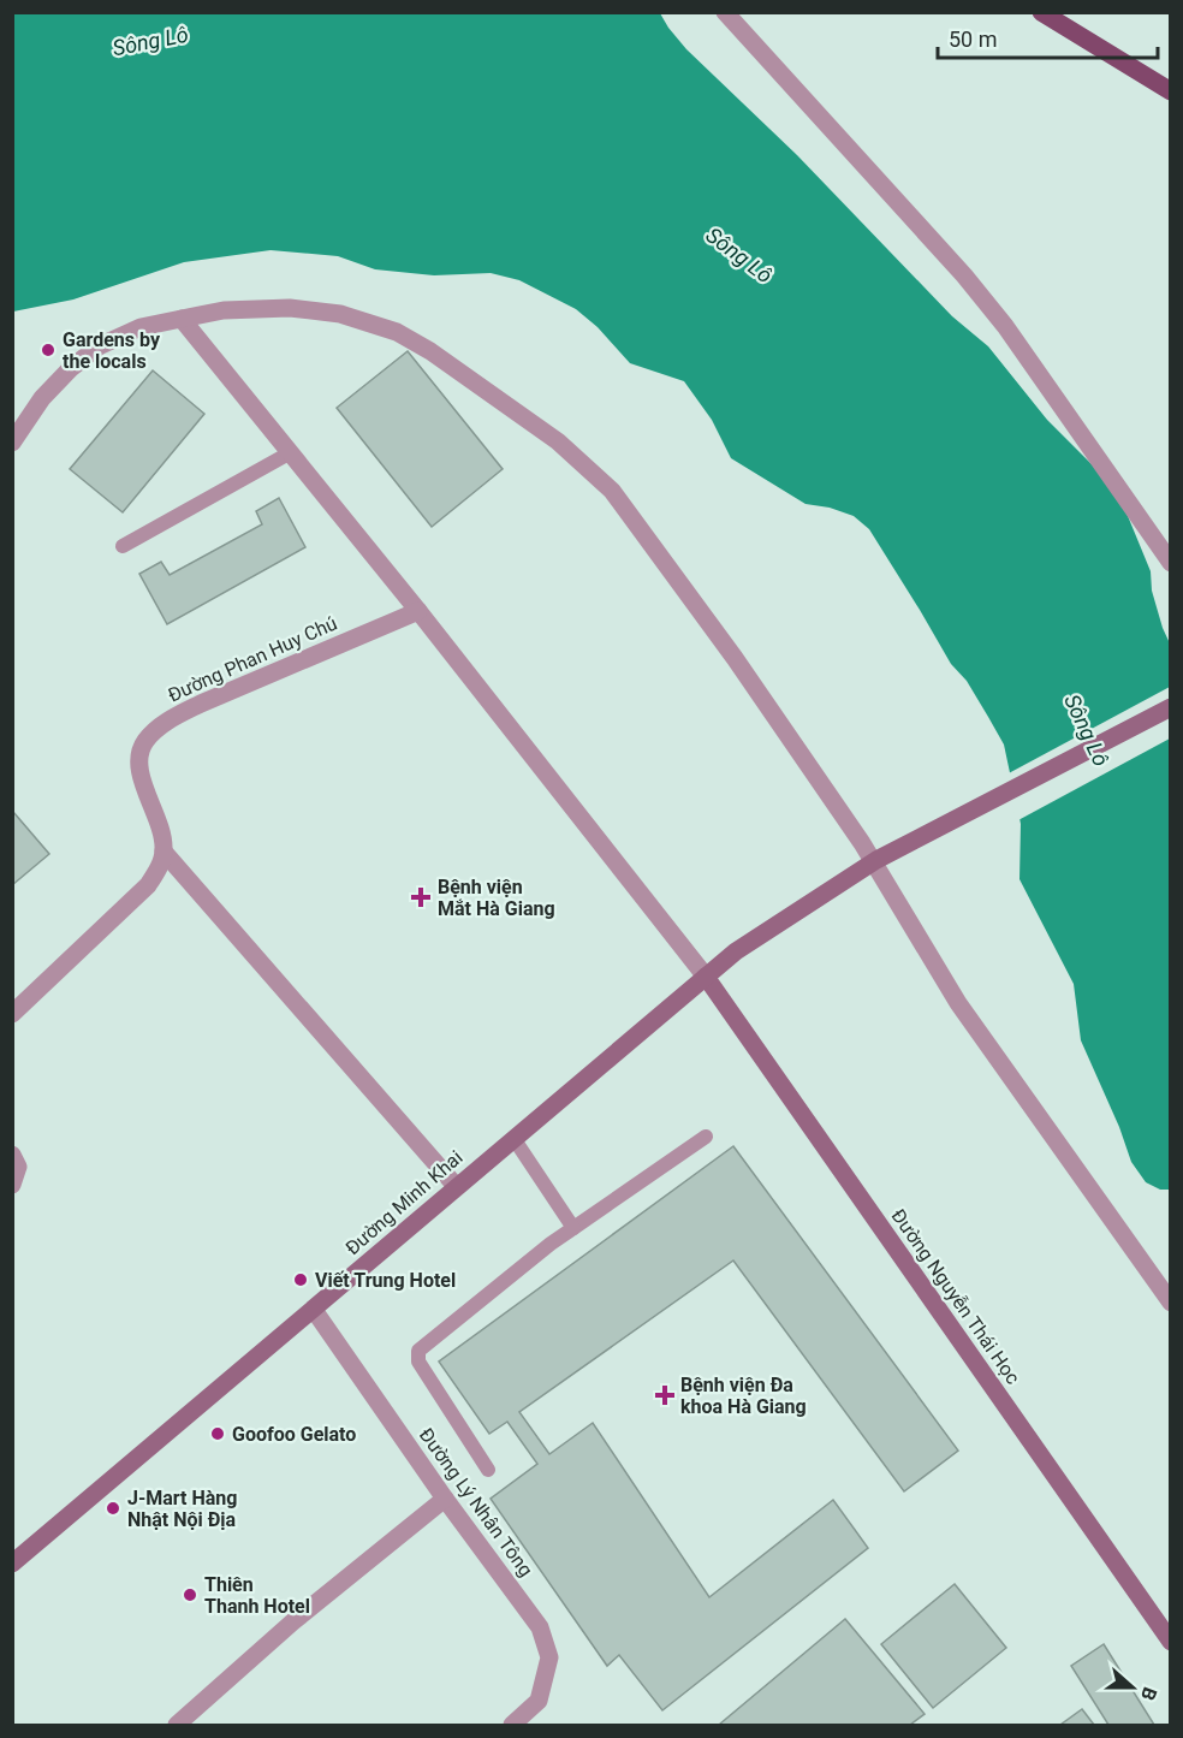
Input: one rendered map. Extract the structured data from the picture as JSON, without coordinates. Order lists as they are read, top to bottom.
{
  "streets": {
    "main road": ["Đường Minh Khai", "Đường Nguyễn Thái Học"],
    "street": ["Đường Phan Huy Chú", "Đường Lý Nhân Tông"]
  },
  "crossings": [
    ["Đường Minh Khai", "Đường Nguyễn Thái Học"],
    ["Đường Minh Khai", "Đường Lý Nhân Tông"]
  ],
  "water": ["Sông Lô"],
  "places": {
    "other": [
      "Gardens by the locals",
      "Viết Trung Hotel",
      "Goofoo Gelato",
      "J-Mart Hàng Nhật Nội Địa",
      "Thiên Thanh Hotel"
    ],
    "health": ["Bệnh viện Mắt Hà Giang", "Bệnh viện Đa khoa Hà Giang"]
  },
  "scale_bar": "50 m",
  "north": "right"
}
